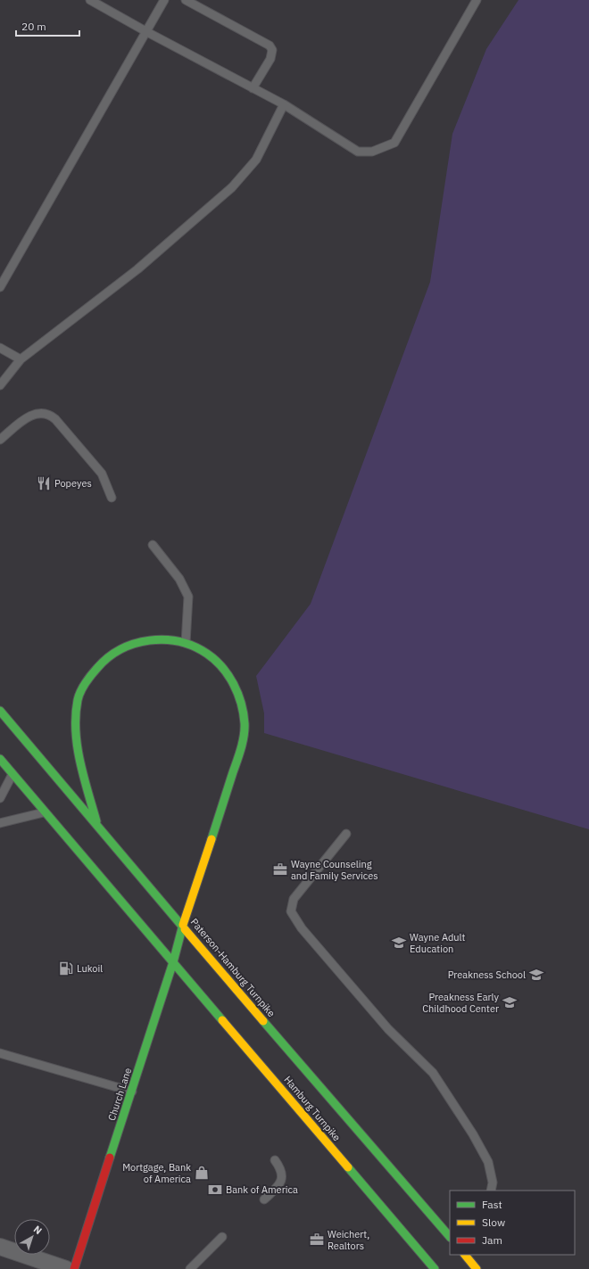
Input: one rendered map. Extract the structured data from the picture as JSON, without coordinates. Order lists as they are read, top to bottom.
{
  "streets": {
    "main road": ["Paterson-Hamburg Turnpike", "Church Lane", "Hamburg Turnpike"]
  },
  "crossings": [
    ["Paterson-Hamburg Turnpike", "Church Lane"],
    ["Church Lane", "Hamburg Turnpike"]
  ],
  "places": {
    "restaurant": ["Popeyes"],
    "office": ["Wayne Counseling and Family Services", "Weichert, Realtors"],
    "school or university": ["Wayne Adult Education", "Preakness School", "Preakness Early Childhood Center"],
    "fuel station": ["Lukoil"],
    "shop": ["Mortgage, Bank of America"],
    "bank": ["Bank of America"]
  },
  "legend": ["Fast", "Slow", "Jam"],
  "scale_bar": "20 m",
  "north": "top right"
}
